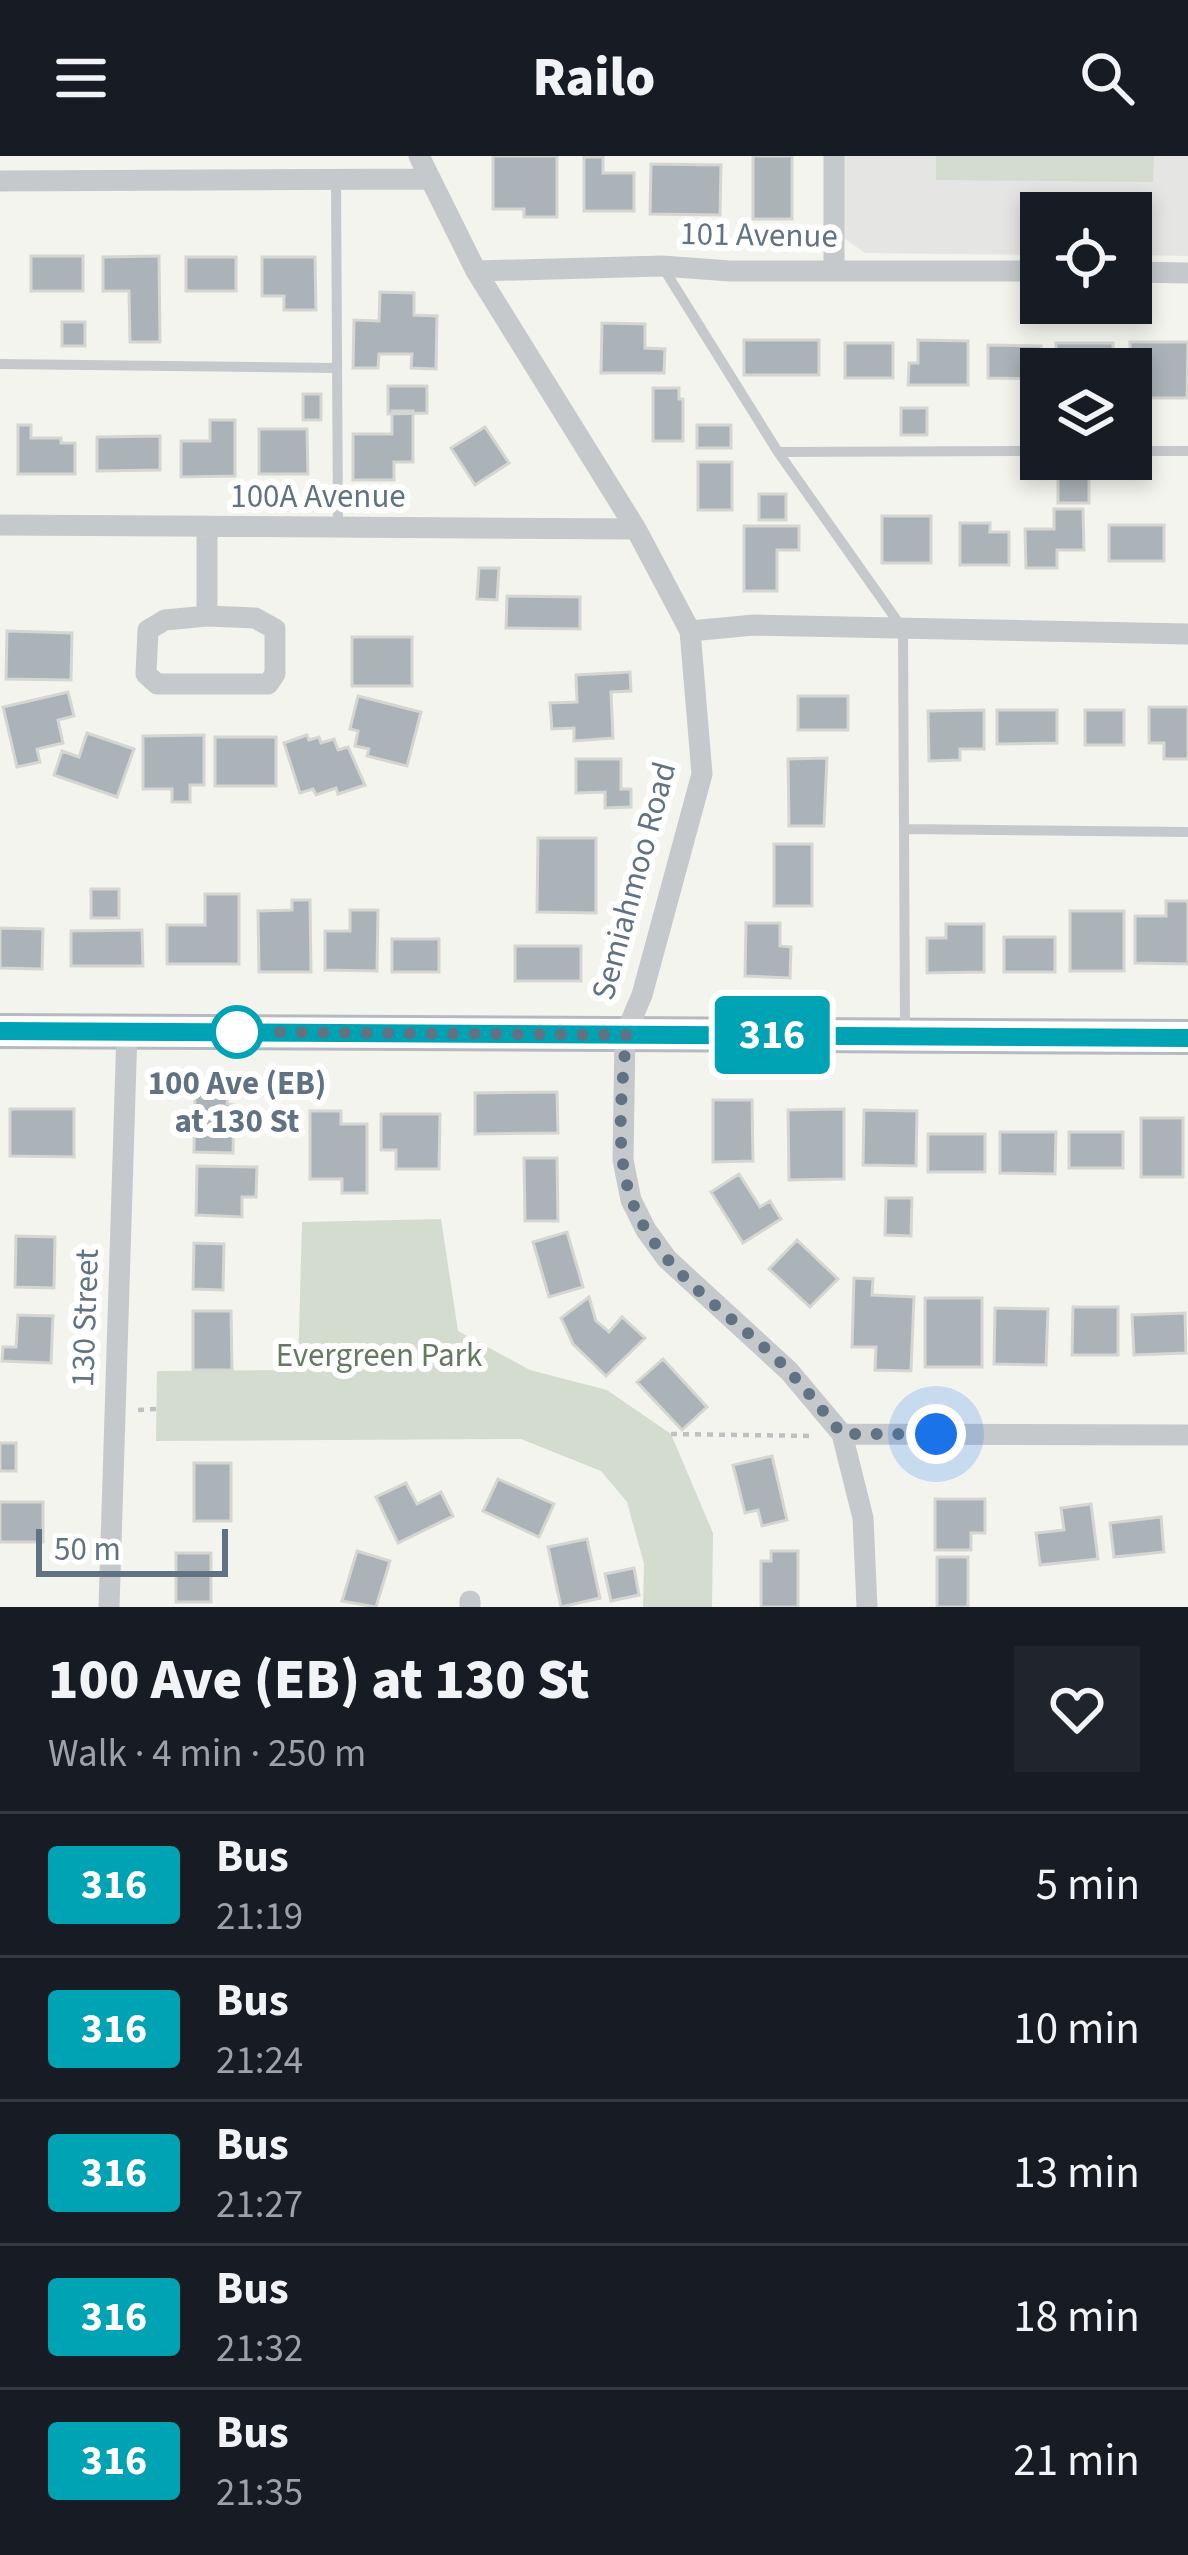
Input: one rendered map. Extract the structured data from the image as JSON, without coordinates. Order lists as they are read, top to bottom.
{
  "streets": {
    "street": [
      "101 Avenue",
      "100A Avenue",
      "Semiahmoo Road",
      "130 Street"
    ]
  },
  "crossings": [
    ["101 Avenue", "Semiahmoo Road"],
    ["100A Avenue", "Semiahmoo Road"]
  ],
  "parks": ["Evergreen Park"],
  "places": ["100 Ave (EB) at 130 St"],
  "lines": ["bus line 316"],
  "scale_bar": "50 m",
  "page": {
    "header": "Railo",
    "on_map": "316",
    "scale": "50 m",
    "heading": ["100 Ave (EB) at 130 St", "Walk · 4 min · 250 m"],
    "list": [
      {
        "mark": "316",
        "name": "Bus",
        "note": "21:19",
        "value": "5 min"
      },
      {
        "mark": "316",
        "name": "Bus",
        "note": "21:24",
        "value": "10 min"
      },
      {
        "mark": "316",
        "name": "Bus",
        "note": "21:27",
        "value": "13 min"
      },
      {
        "mark": "316",
        "name": "Bus",
        "note": "21:32",
        "value": "18 min"
      },
      {
        "mark": "316",
        "name": "Bus",
        "note": "21:35",
        "value": "21 min"
      }
    ]
  }
}
